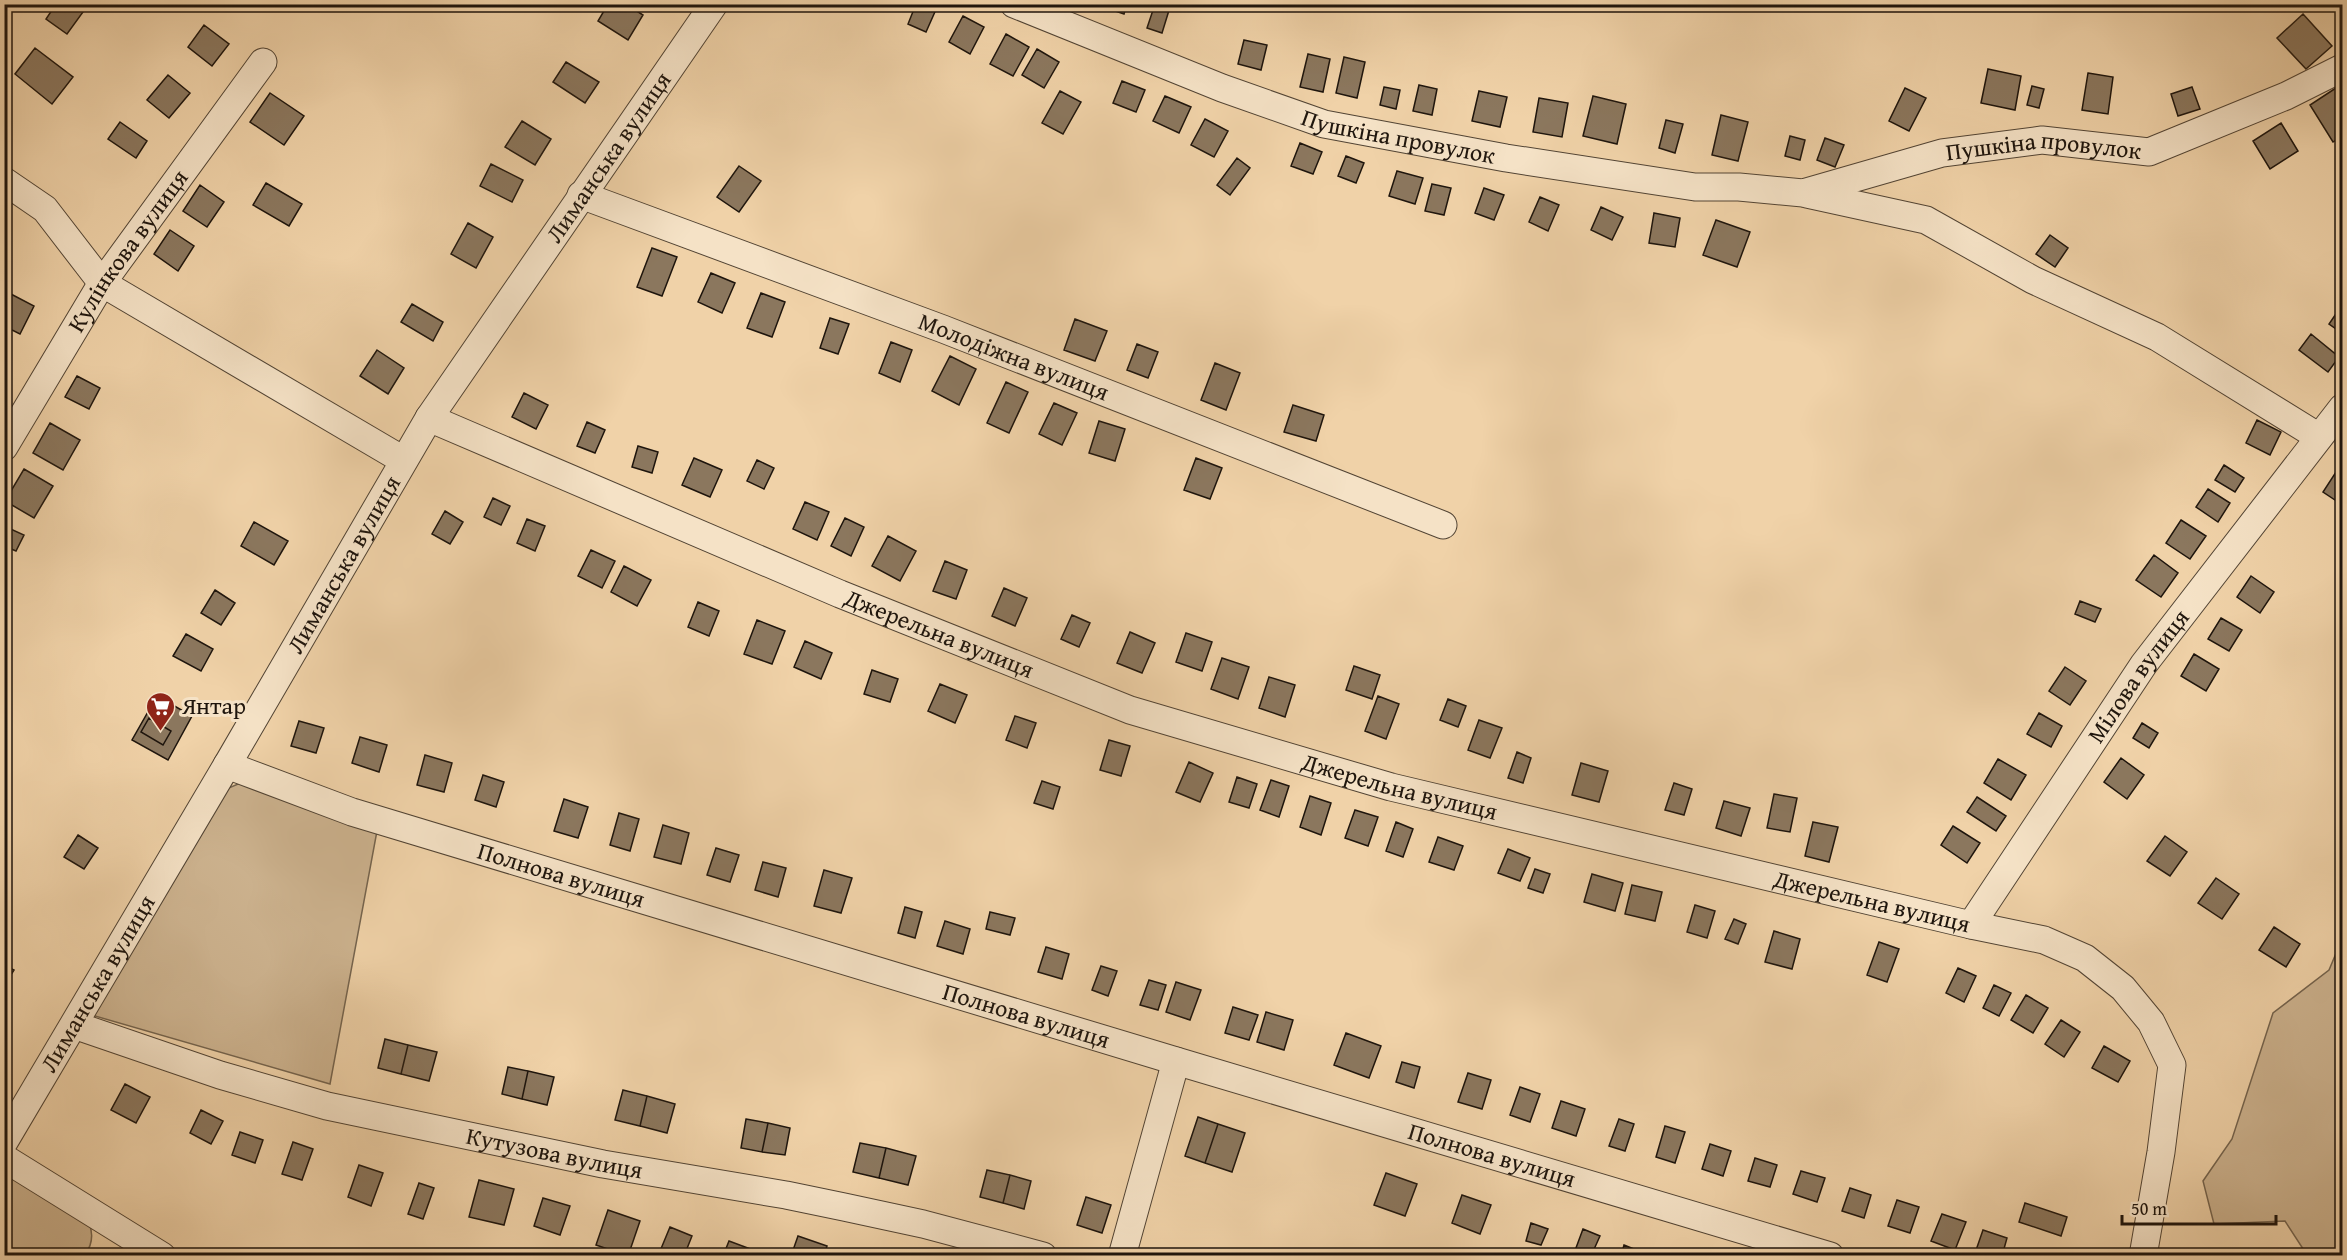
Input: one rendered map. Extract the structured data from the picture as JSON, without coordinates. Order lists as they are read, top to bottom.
{
  "streets": {
    "street": [
      "Пушкіна провулок",
      "Лиманська вулиця",
      "Кулінкова вулиця",
      "Молодіжна вулиця",
      "Джерельна вулиця",
      "Мілова вулиця",
      "Полнова вулиця",
      "Кутузова вулиця"
    ]
  },
  "crossings": [
    ["Пушкіна провулок", "Мілова вулиця"],
    ["Лиманська вулиця", "Молодіжна вулиця"],
    ["Лиманська вулиця", "Джерельна вулиця"],
    ["Лиманська вулиця", "Полнова вулиця"],
    ["Лиманська вулиця", "Кутузова вулиця"],
    ["Джерельна вулиця", "Мілова вулиця"]
  ],
  "places": {
    "supermarket": ["Янтар"]
  },
  "scale_bar": "50 m"
}
